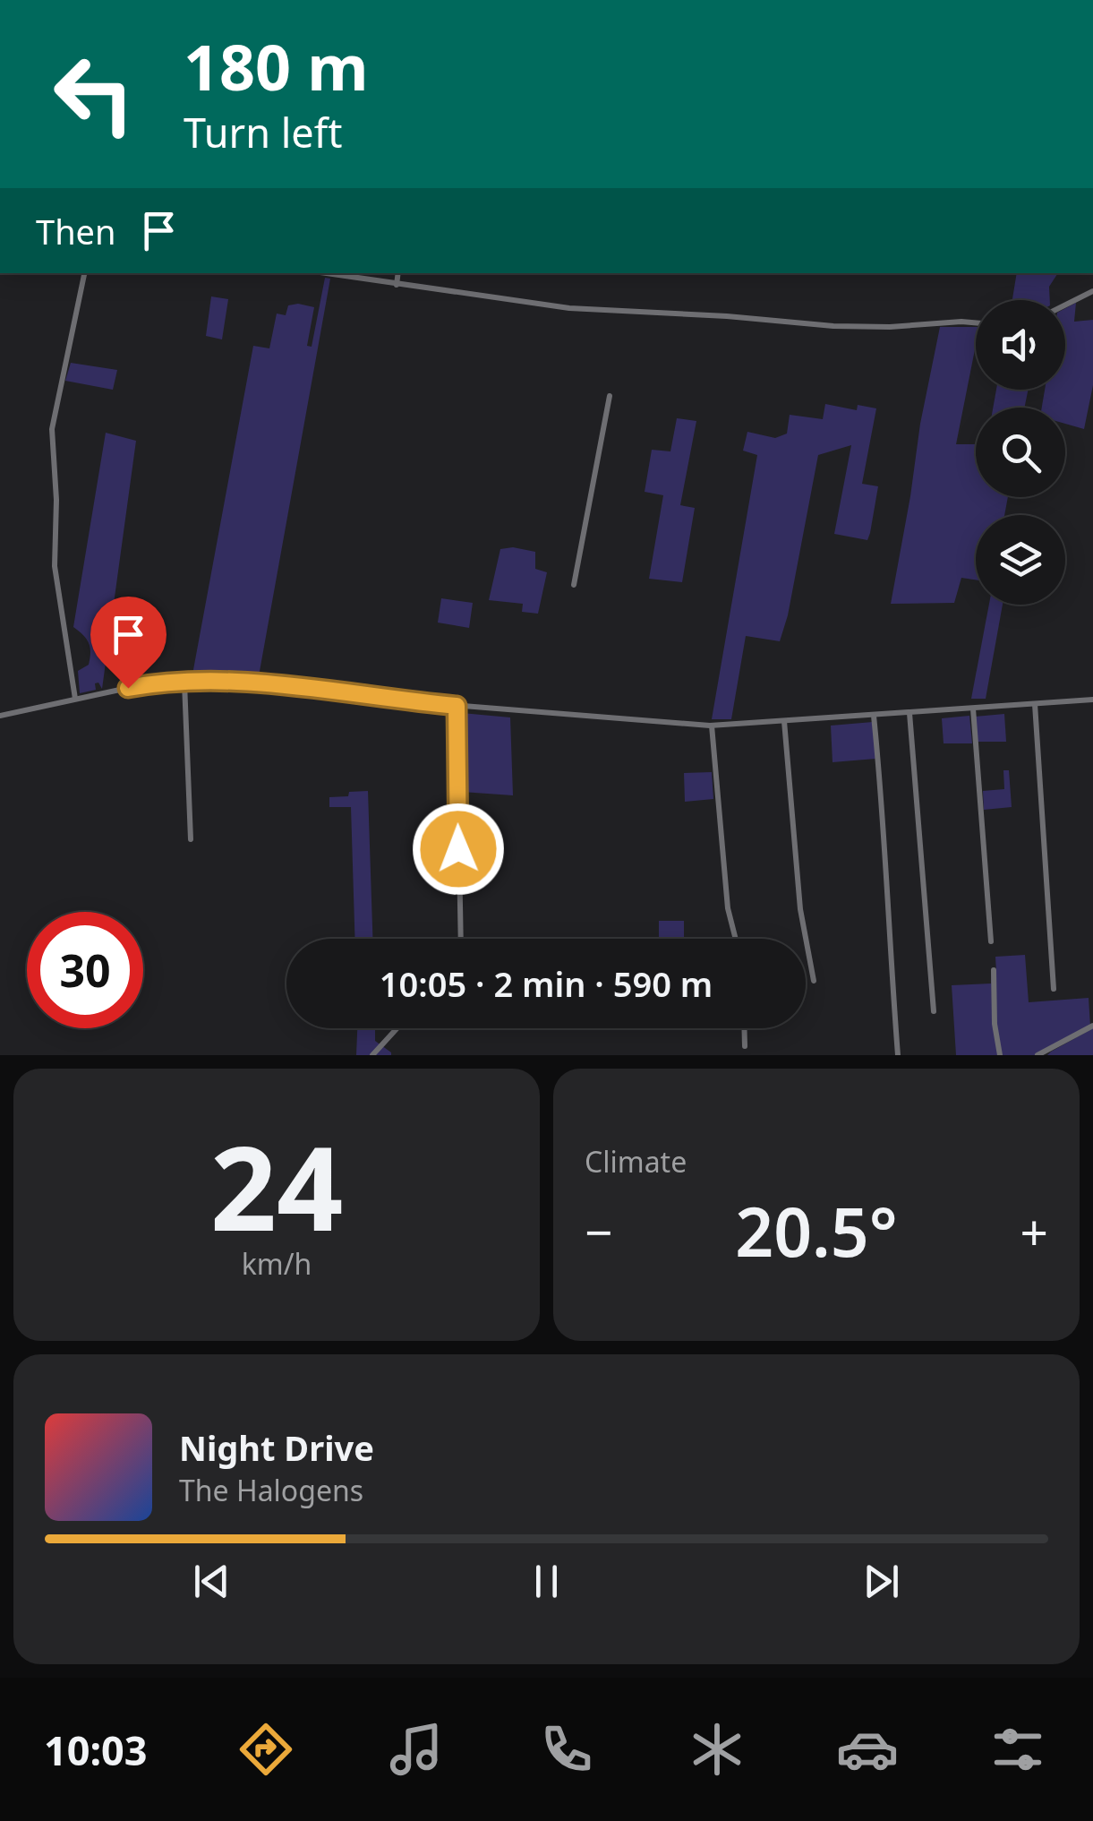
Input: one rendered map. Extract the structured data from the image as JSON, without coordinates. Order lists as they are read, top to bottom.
{
  "page": {
    "turn": ["180 m", "Turn left"],
    "then": "Then",
    "limit": "30",
    "trip": "10:05 · 2 min · 590 m",
    "tile": [
      ["24", "km/h"],
      "Climate"
    ],
    "heat": ["−", "20.5°", "+"],
    "song": ["Night Drive", "The Halogens"],
    "tabs": "10:03"
  }
}
